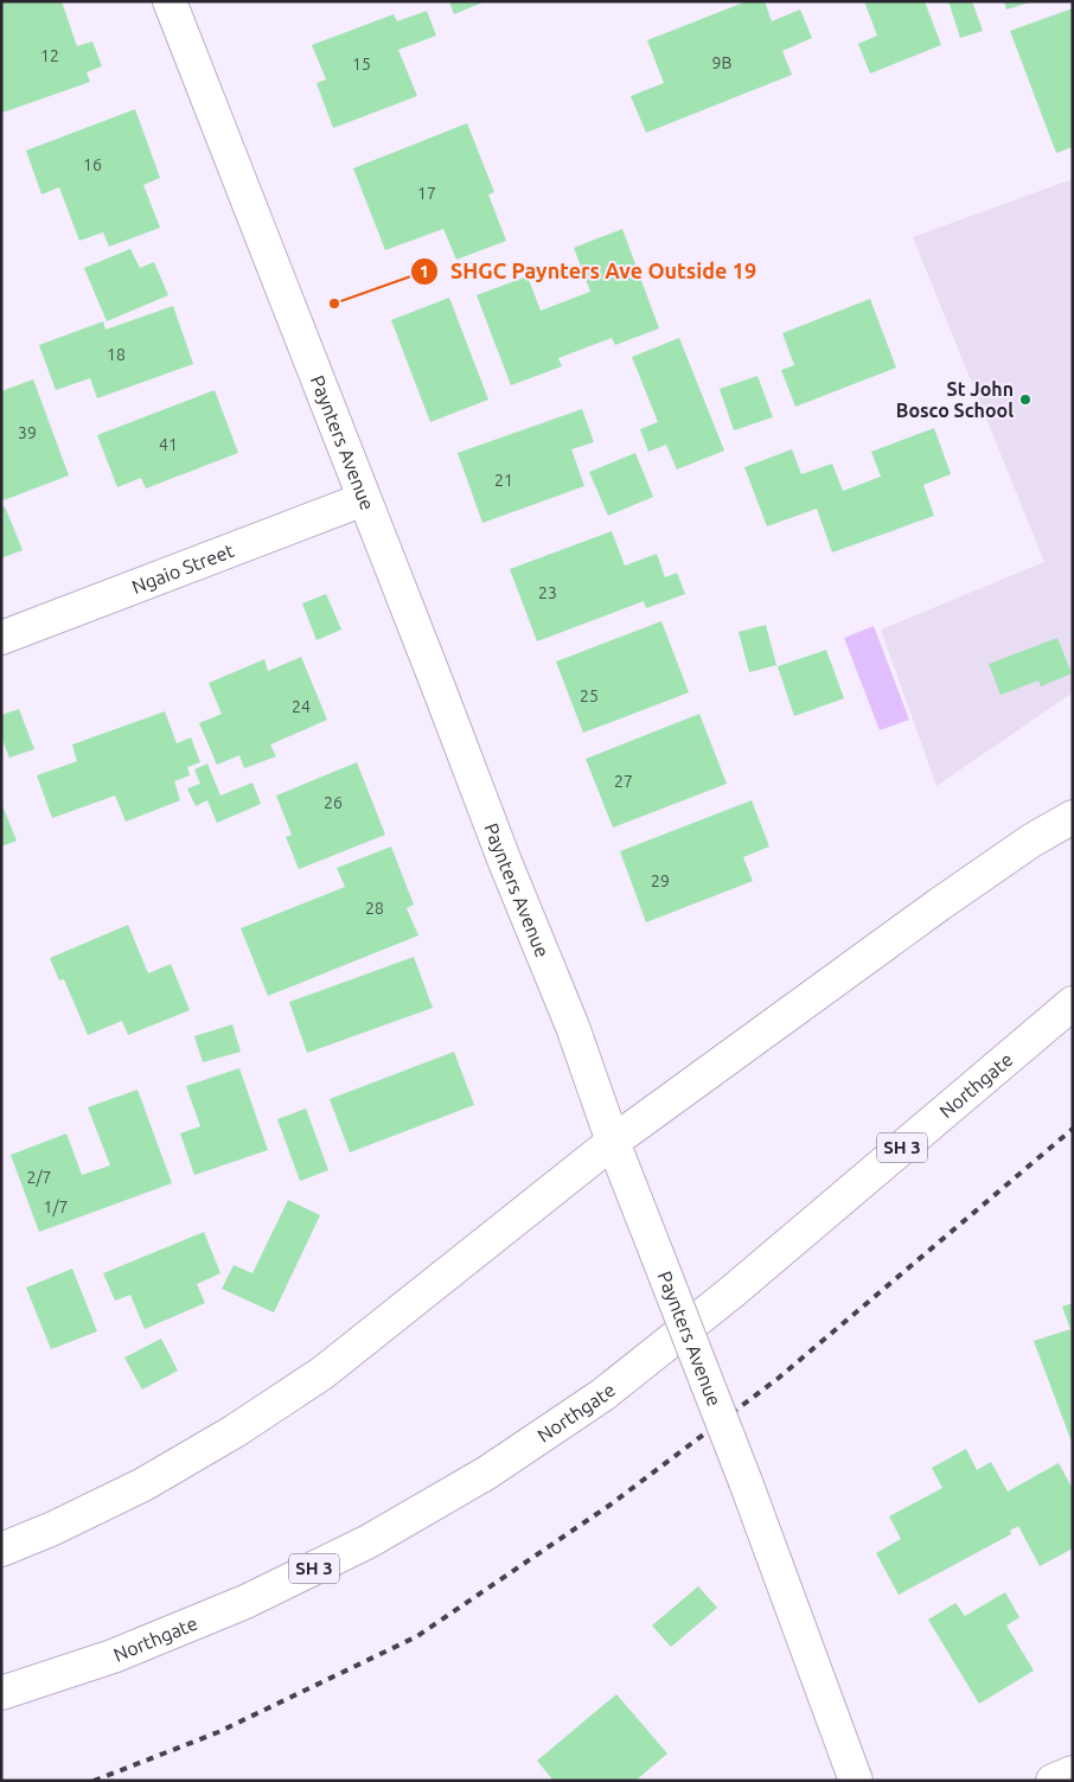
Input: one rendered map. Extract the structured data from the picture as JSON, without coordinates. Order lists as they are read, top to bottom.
{
  "streets": {
    "main road": [
      "Paynters Avenue",
      "Ngaio Street",
      "Northgate",
      "SH 3"
    ]
  },
  "crossings": [
    ["Paynters Avenue", "Ngaio Street"]
  ],
  "places": ["SHGC Paynters Ave Outside 19", "St John Bosco School"],
  "house_numbers": [
    "12",
    "9B",
    "15",
    "16",
    "17",
    "18",
    "39",
    "41",
    "21",
    "23",
    "25",
    "24",
    "27",
    "26",
    "29",
    "28",
    "2/7",
    "1/7"
  ]
}
